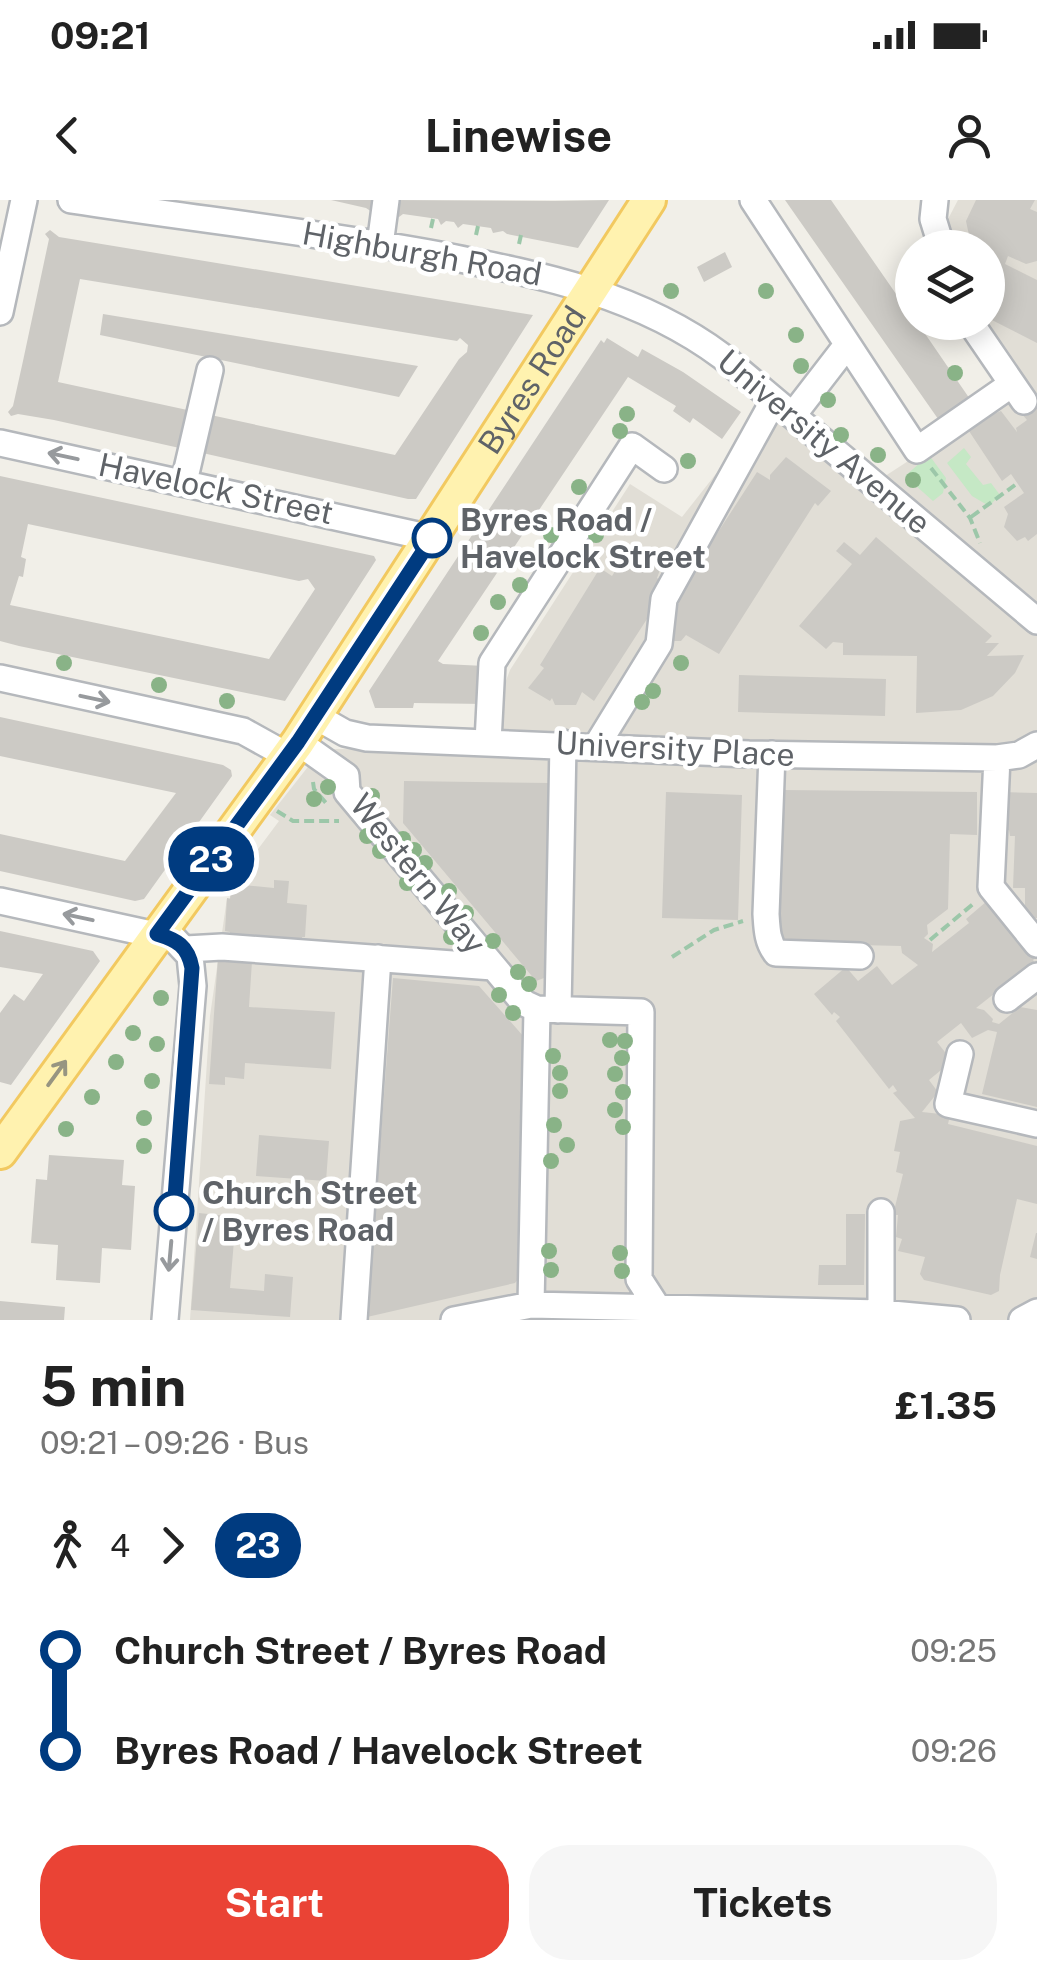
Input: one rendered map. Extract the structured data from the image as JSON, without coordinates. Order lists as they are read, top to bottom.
{
  "streets": {
    "main road": ["Byres Road"],
    "street": [
      "Highburgh Road",
      "University Avenue",
      "Havelock Street",
      "University Place",
      "Western Way"
    ]
  },
  "crossings": [
    ["Highburgh Road", "Byres Road"],
    ["Highburgh Road", "University Avenue"],
    ["Byres Road", "University Avenue"],
    ["Byres Road", "Havelock Street"],
    ["Byres Road", "University Place"],
    ["Byres Road", "Western Way"],
    ["University Place", "Western Way"]
  ],
  "one_way": ["Havelock Street"],
  "places": ["Byres Road / Havelock Street", "Church Street / Byres Road"],
  "lines": ["bus line 23"],
  "page": {
    "status": "09:21",
    "header": "Linewise",
    "on_map": "23",
    "heading": ["5 min", "09:21 – 09:26 · Bus", "£1.35"],
    "legs": ["4", "23"],
    "list": [
      {
        "name": "Church Street / Byres Road",
        "value": "09:25"
      },
      {
        "name": "Byres Road / Havelock Street",
        "value": "09:26"
      }
    ],
    "buttons": ["Start", "Tickets"]
  }
}
